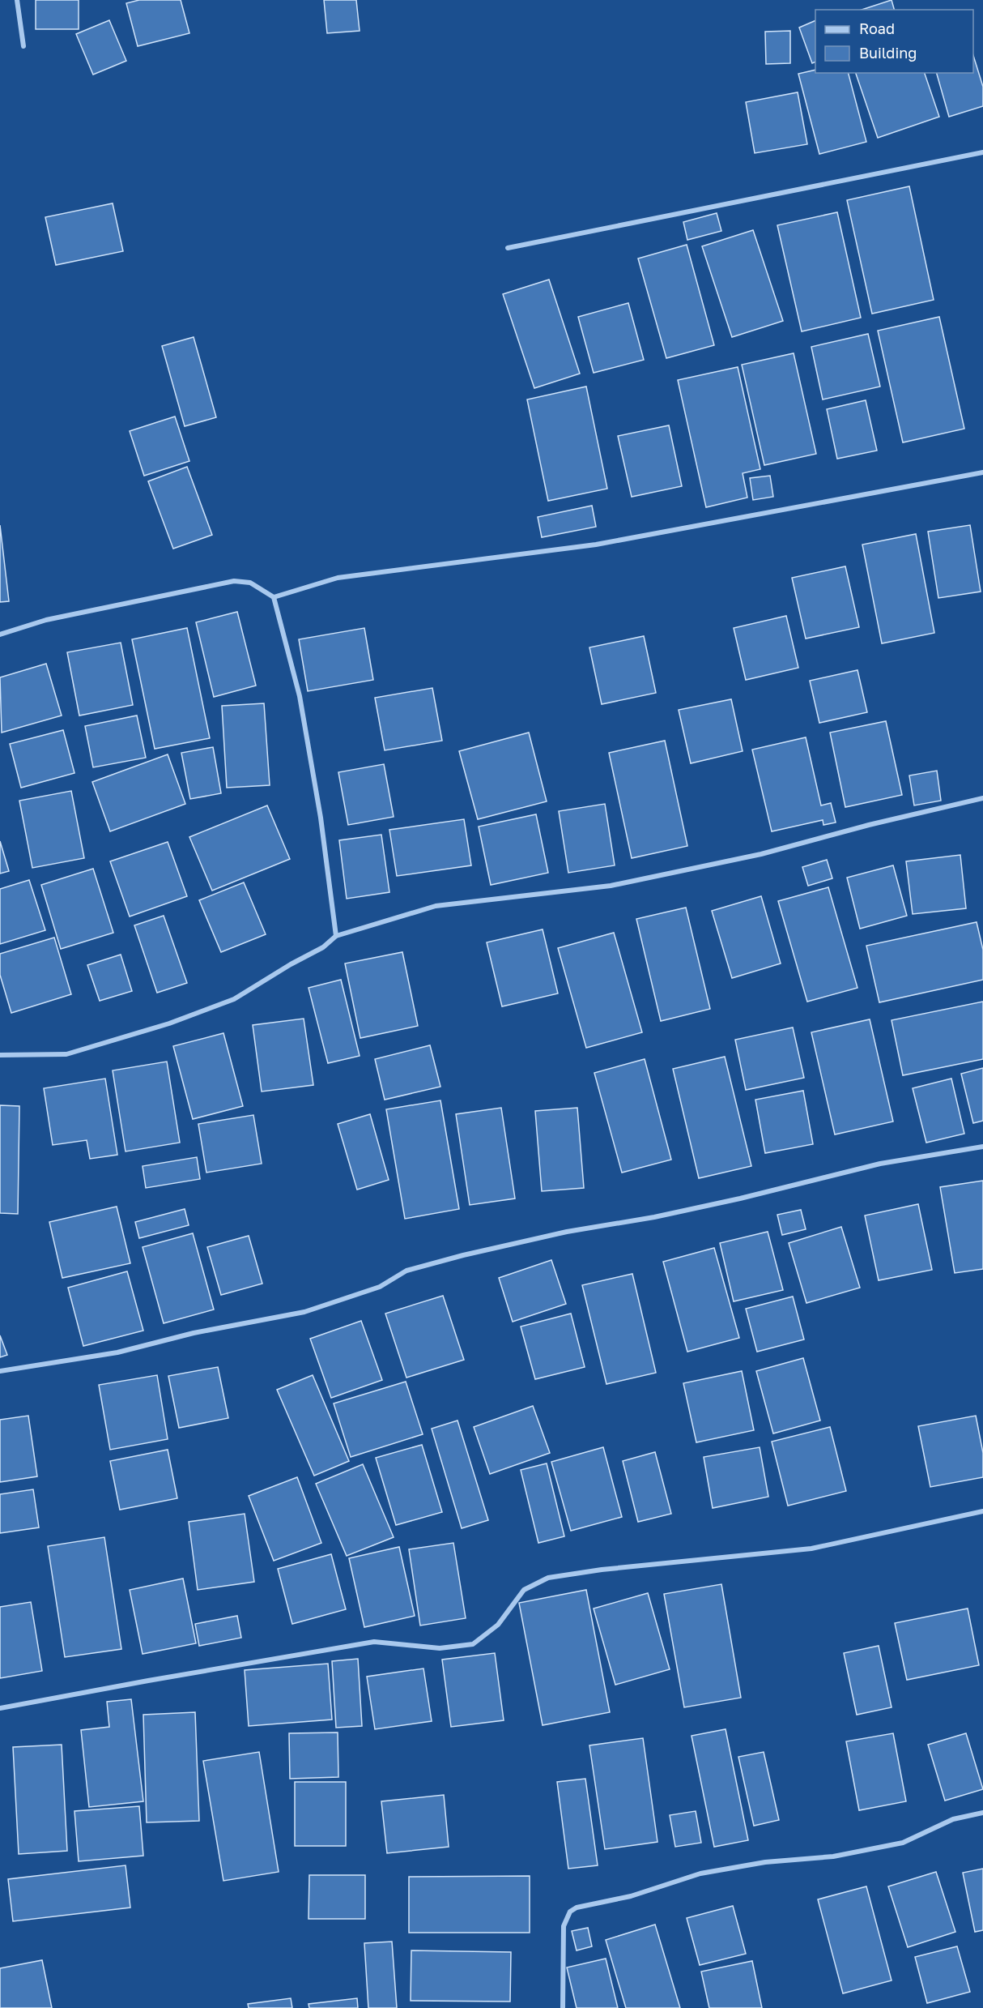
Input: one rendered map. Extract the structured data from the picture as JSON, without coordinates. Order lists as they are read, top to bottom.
{
  "legend": ["Road", "Building"]
}
